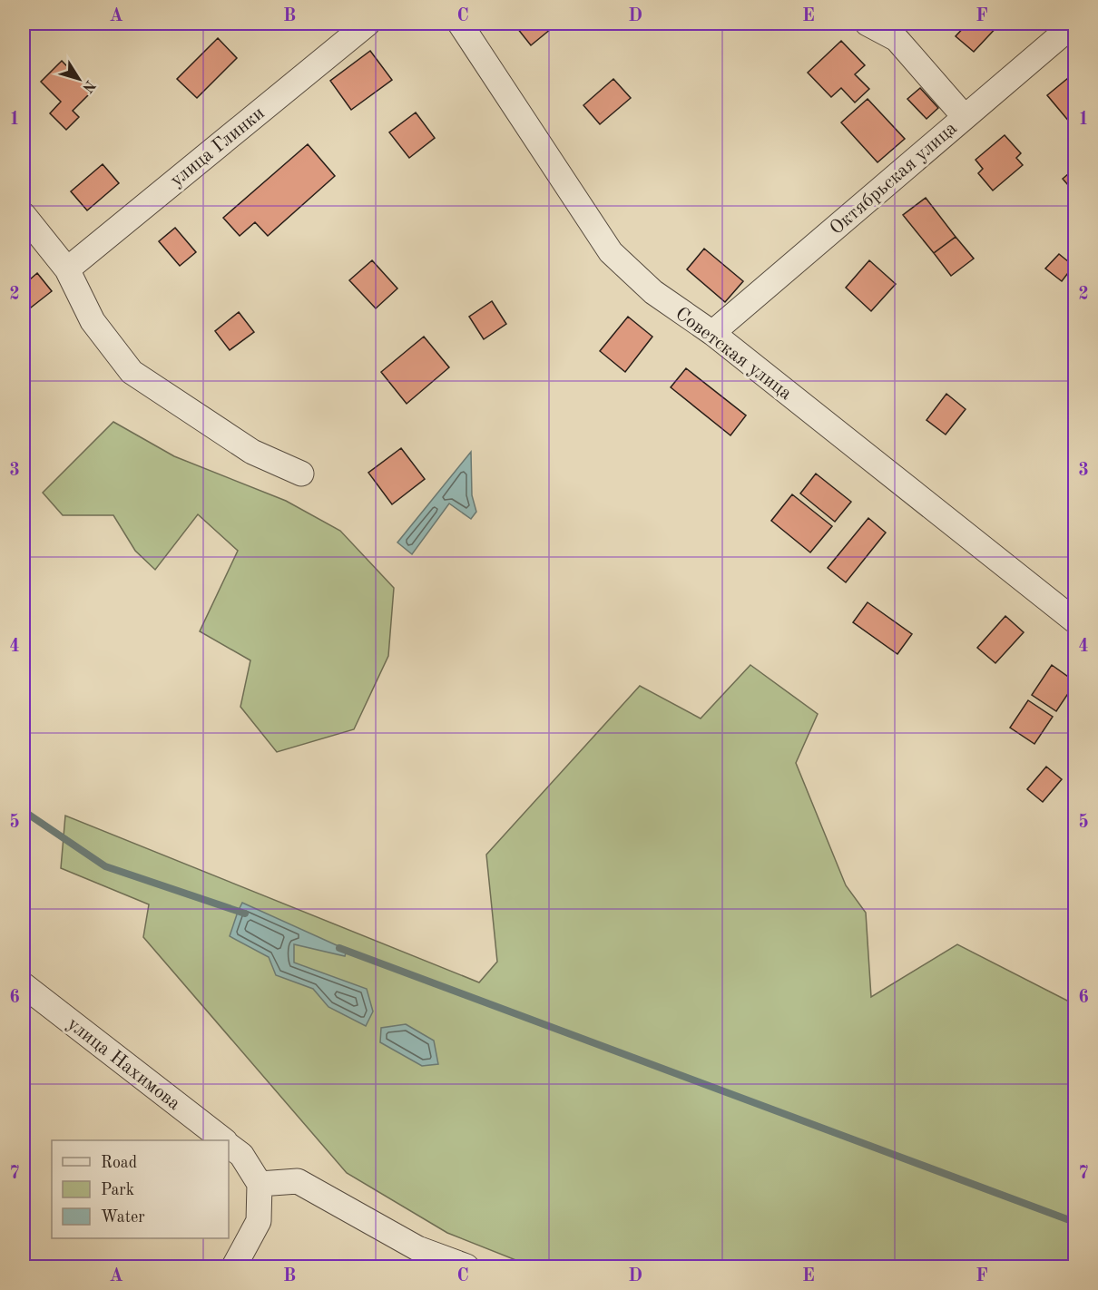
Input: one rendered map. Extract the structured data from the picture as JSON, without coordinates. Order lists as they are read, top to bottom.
{
  "streets": {
    "street": [
      "улица Глинки",
      "Октябрьская улица",
      "Советская улица",
      "улица Нахимова"
    ]
  },
  "crossings": [
    ["Октябрьская улица", "Советская улица"]
  ],
  "legend": ["Road", "Park", "Water"],
  "north": "bottom right",
  "grid": {
    "columns": [
      "A",
      "B",
      "C",
      "D",
      "E",
      "F"
    ],
    "rows": [
      "1",
      "2",
      "3",
      "4",
      "5",
      "6",
      "7"
    ]
  }
}
